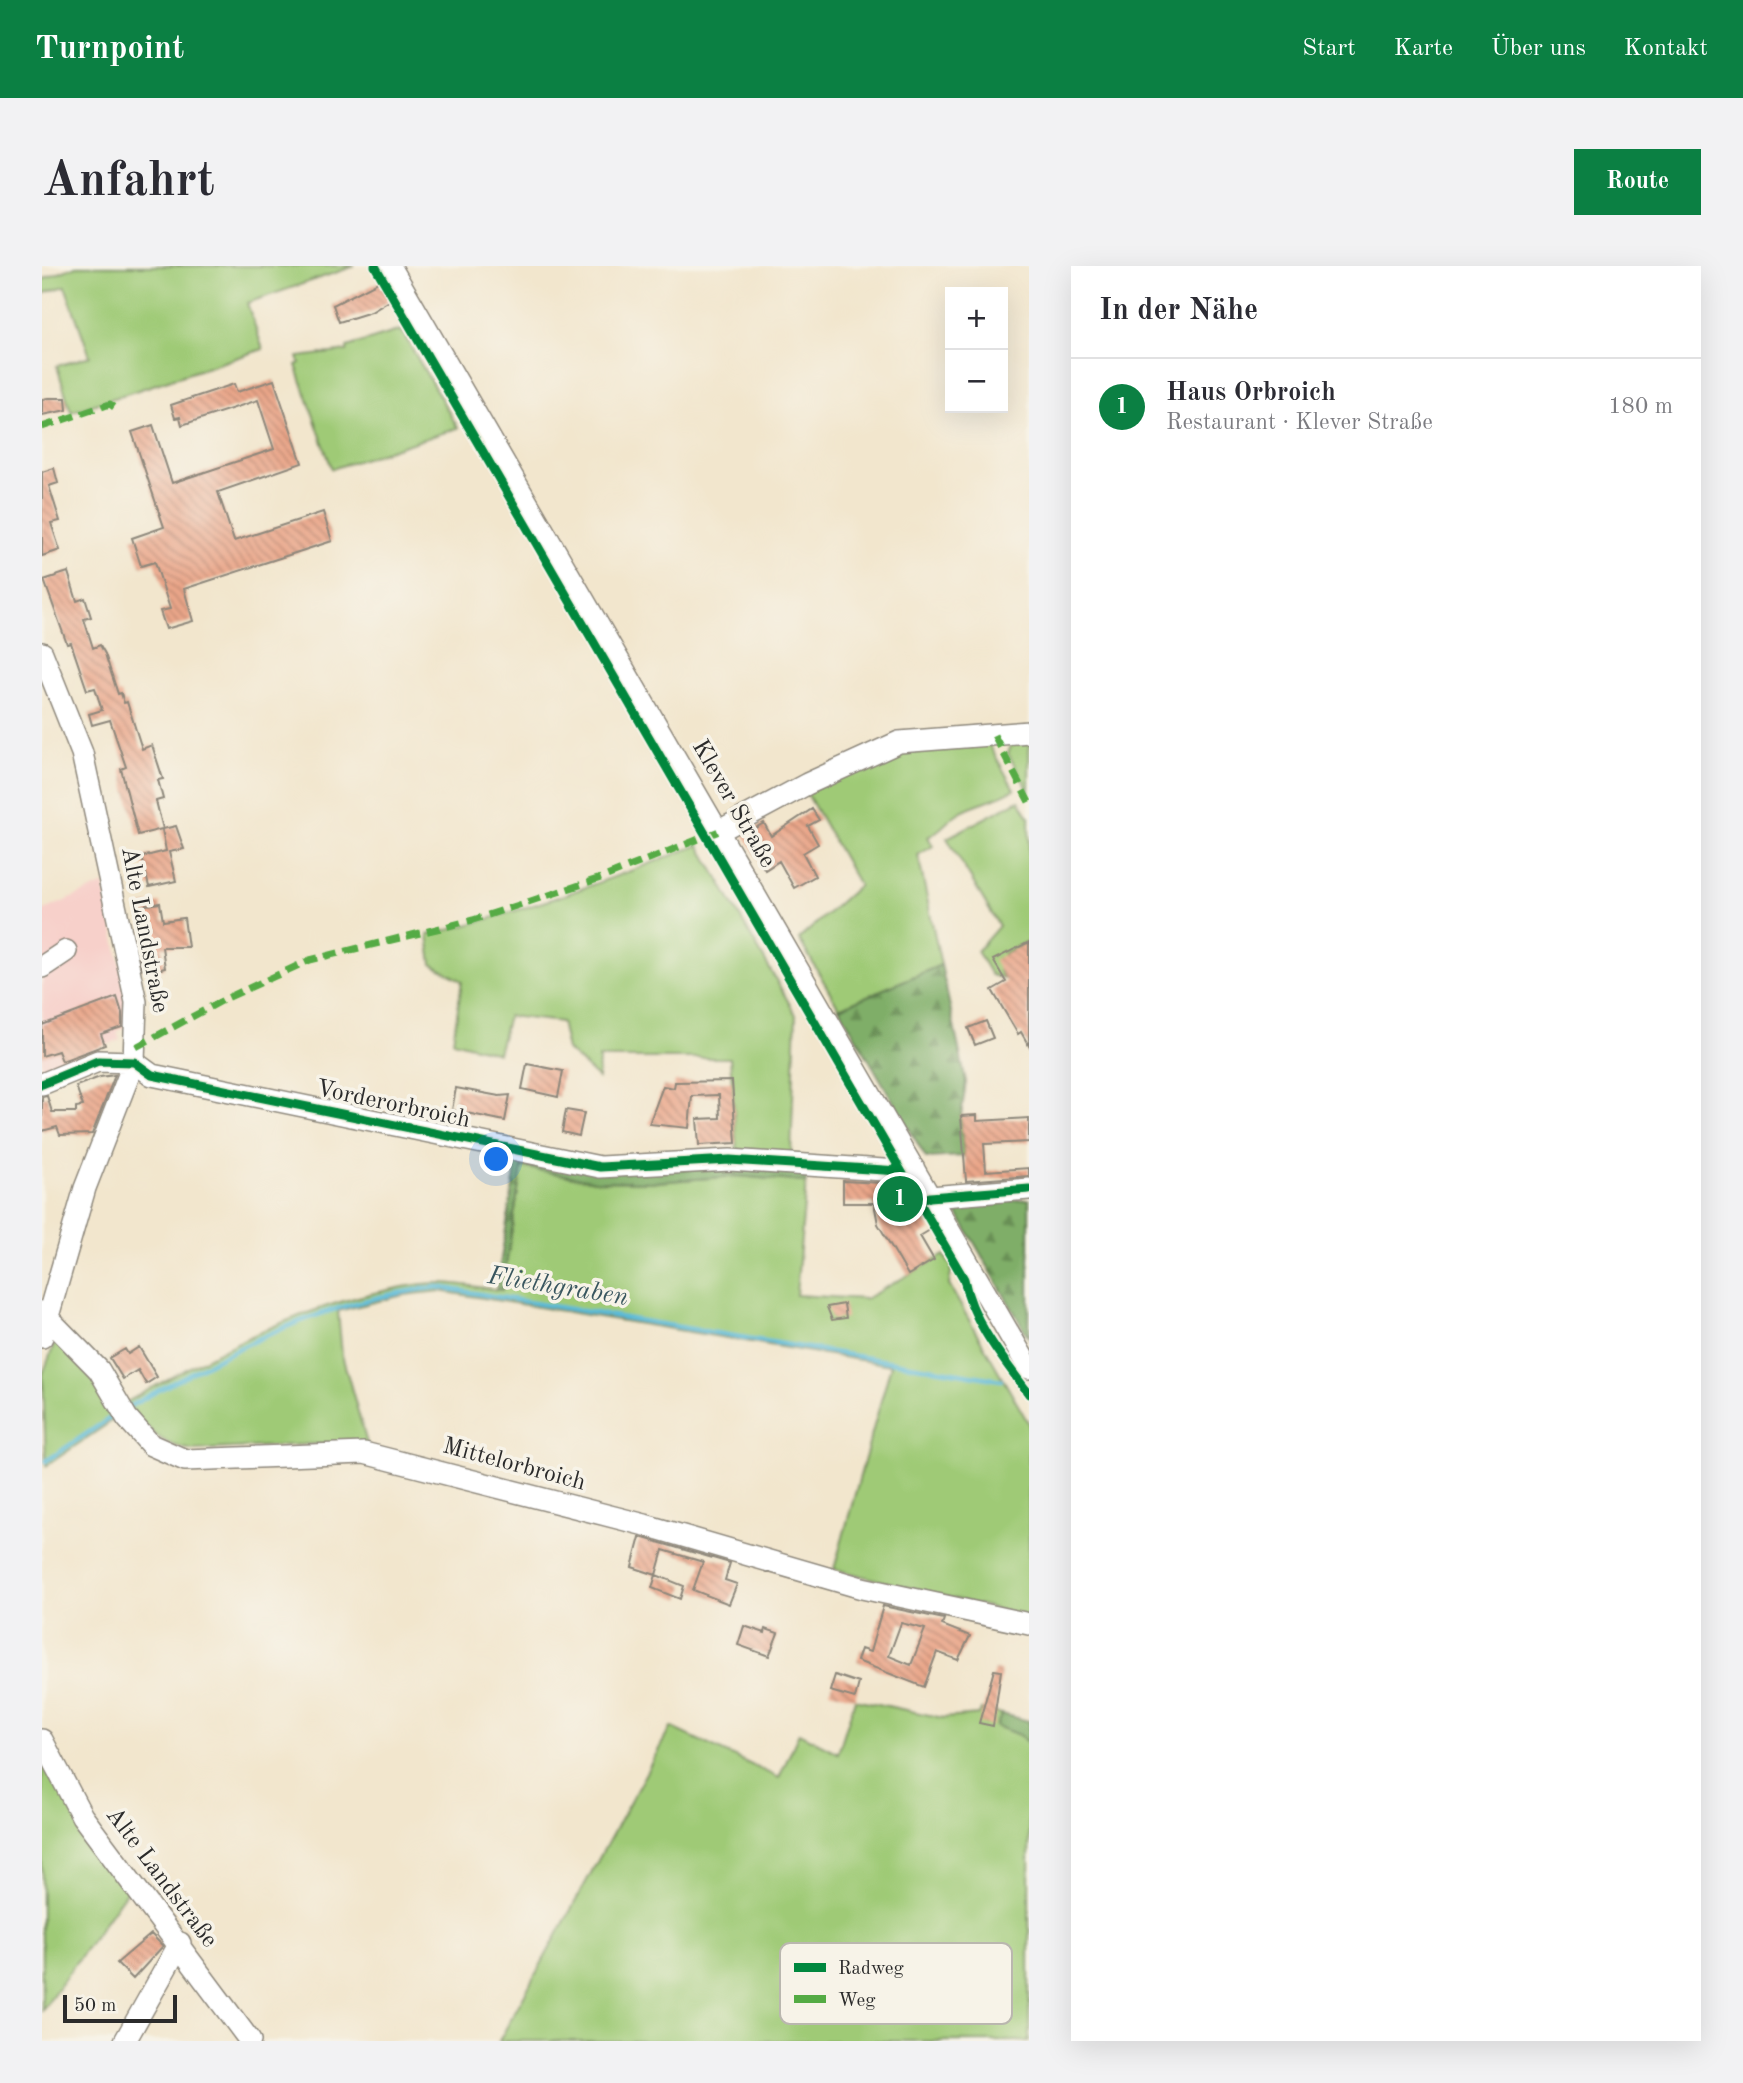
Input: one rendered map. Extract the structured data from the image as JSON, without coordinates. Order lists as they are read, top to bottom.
{
  "streets": {
    "street": [
      "Klever Straße",
      "Alte Landstraße",
      "Vorderorbroich",
      "Mittelorbroich"
    ]
  },
  "crossings": [
    ["Klever Straße", "Vorderorbroich"],
    ["Alte Landstraße", "Vorderorbroich"],
    ["Alte Landstraße", "Mittelorbroich"]
  ],
  "water": ["Fliethgraben"],
  "legend": ["Radweg", "Weg"],
  "scale_bar": "50 m",
  "page": {
    "header": "Turnpoint",
    "nav": [
      "Start",
      "Karte",
      "Über uns",
      "Kontakt"
    ],
    "buttons": "Route",
    "title": "Anfahrt",
    "heading": "In der Nähe",
    "map_buttons": ["+", "−"],
    "list": [
      {
        "mark": "1",
        "name": "Haus Orbroich",
        "note": "Restaurant · Klever Straße",
        "value": "180 m"
      }
    ],
    "pins": "1",
    "scale": "50 m"
  }
}
